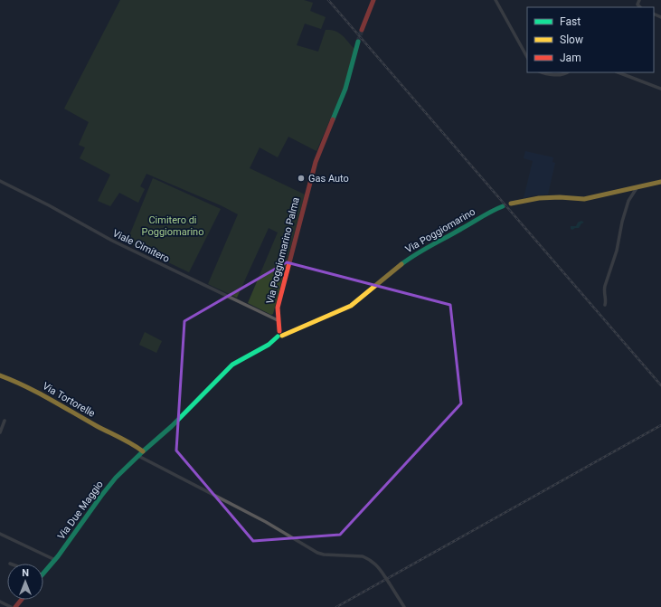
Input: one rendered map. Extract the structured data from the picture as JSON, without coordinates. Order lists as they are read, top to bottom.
{
  "streets": {
    "main road": [
      "Via Poggiomarino",
      "Via Poggiomarino Palma",
      "Via Tortorelle",
      "Via Due Maggio"
    ],
    "street": ["Viale Cimitero"]
  },
  "crossings": [
    ["Via Poggiomarino", "Via Poggiomarino Palma"],
    ["Via Poggiomarino", "Via Due Maggio"],
    ["Viale Cimitero", "Via Poggiomarino Palma"],
    ["Via Poggiomarino Palma", "Via Due Maggio"],
    ["Via Tortorelle", "Via Due Maggio"]
  ],
  "parks": ["Cimitero di Poggiomarino"],
  "places": ["Gas Auto"],
  "legend": ["Fast", "Slow", "Jam"],
  "north": "top"
}
